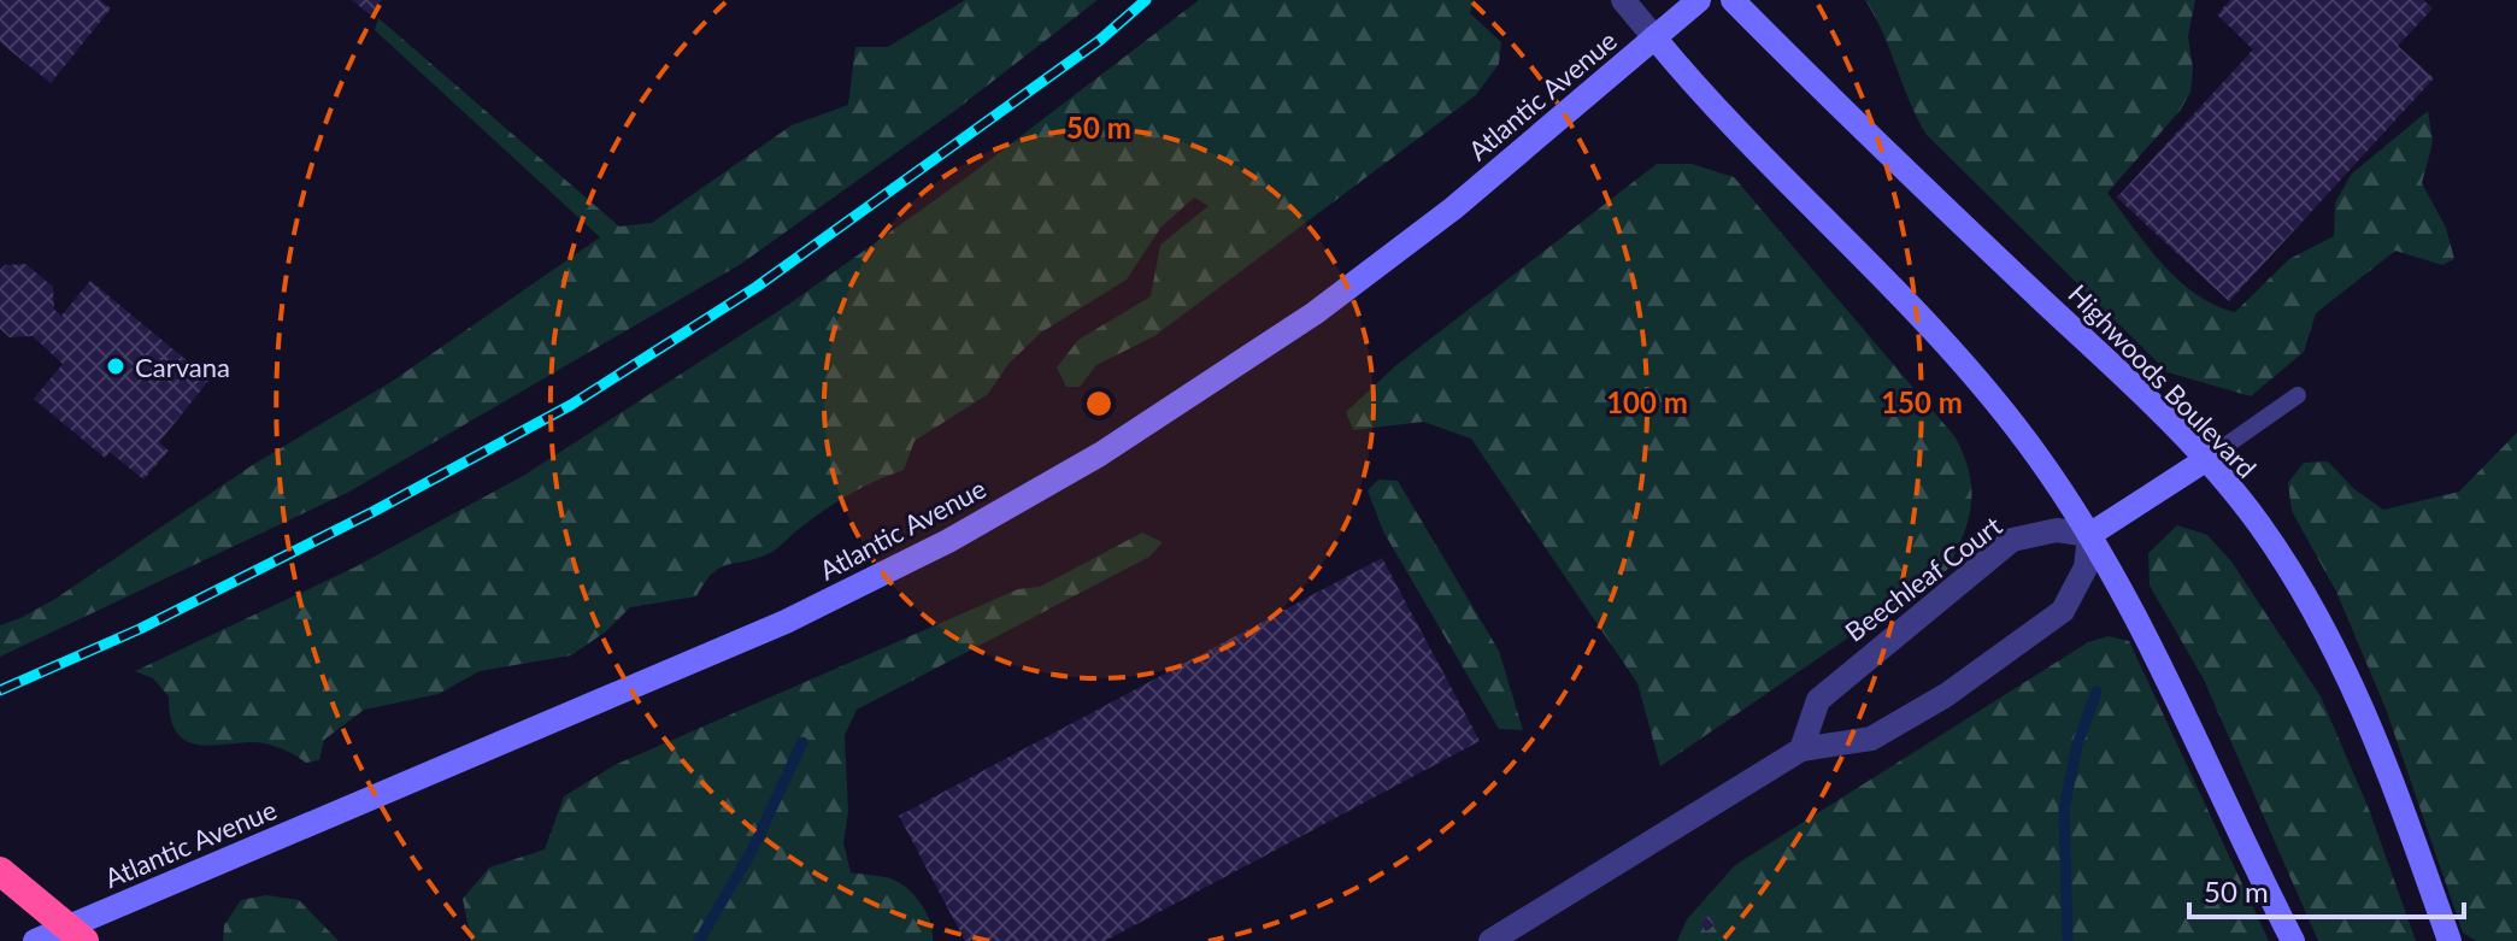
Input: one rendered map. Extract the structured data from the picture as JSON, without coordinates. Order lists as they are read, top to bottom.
{
  "streets": {
    "main road": ["Atlantic Avenue", "Highwoods Boulevard"],
    "street": ["Beechleaf Court"]
  },
  "places": ["Carvana"],
  "scale_bar": "50 m",
  "rings": ["50 m", "100 m", "150 m"]
}
